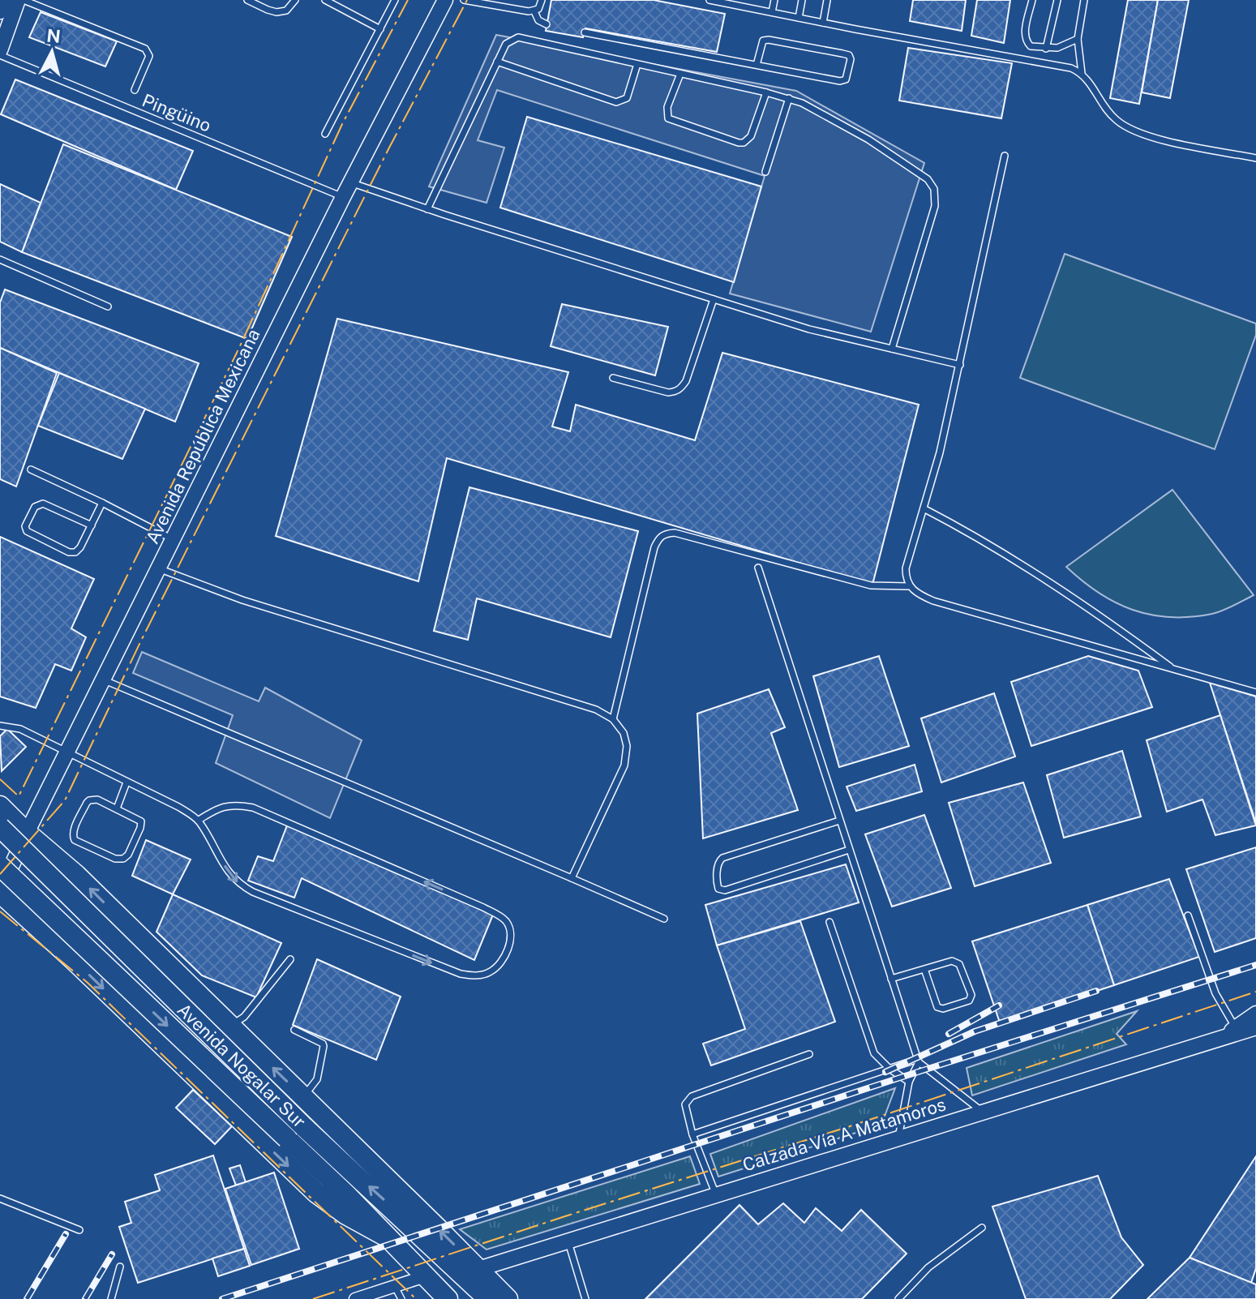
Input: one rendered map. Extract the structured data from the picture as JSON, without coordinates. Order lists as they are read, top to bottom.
{
  "streets": {
    "highway": ["Avenida Nogalar Sur"],
    "street": ["Avenida República Mexicana", "Calzada Vía A Matamoros"],
    "lane": ["Pingüino"]
  },
  "crossings": [
    ["Pingüino", "Avenida República Mexicana"]
  ],
  "north": "top"
}
